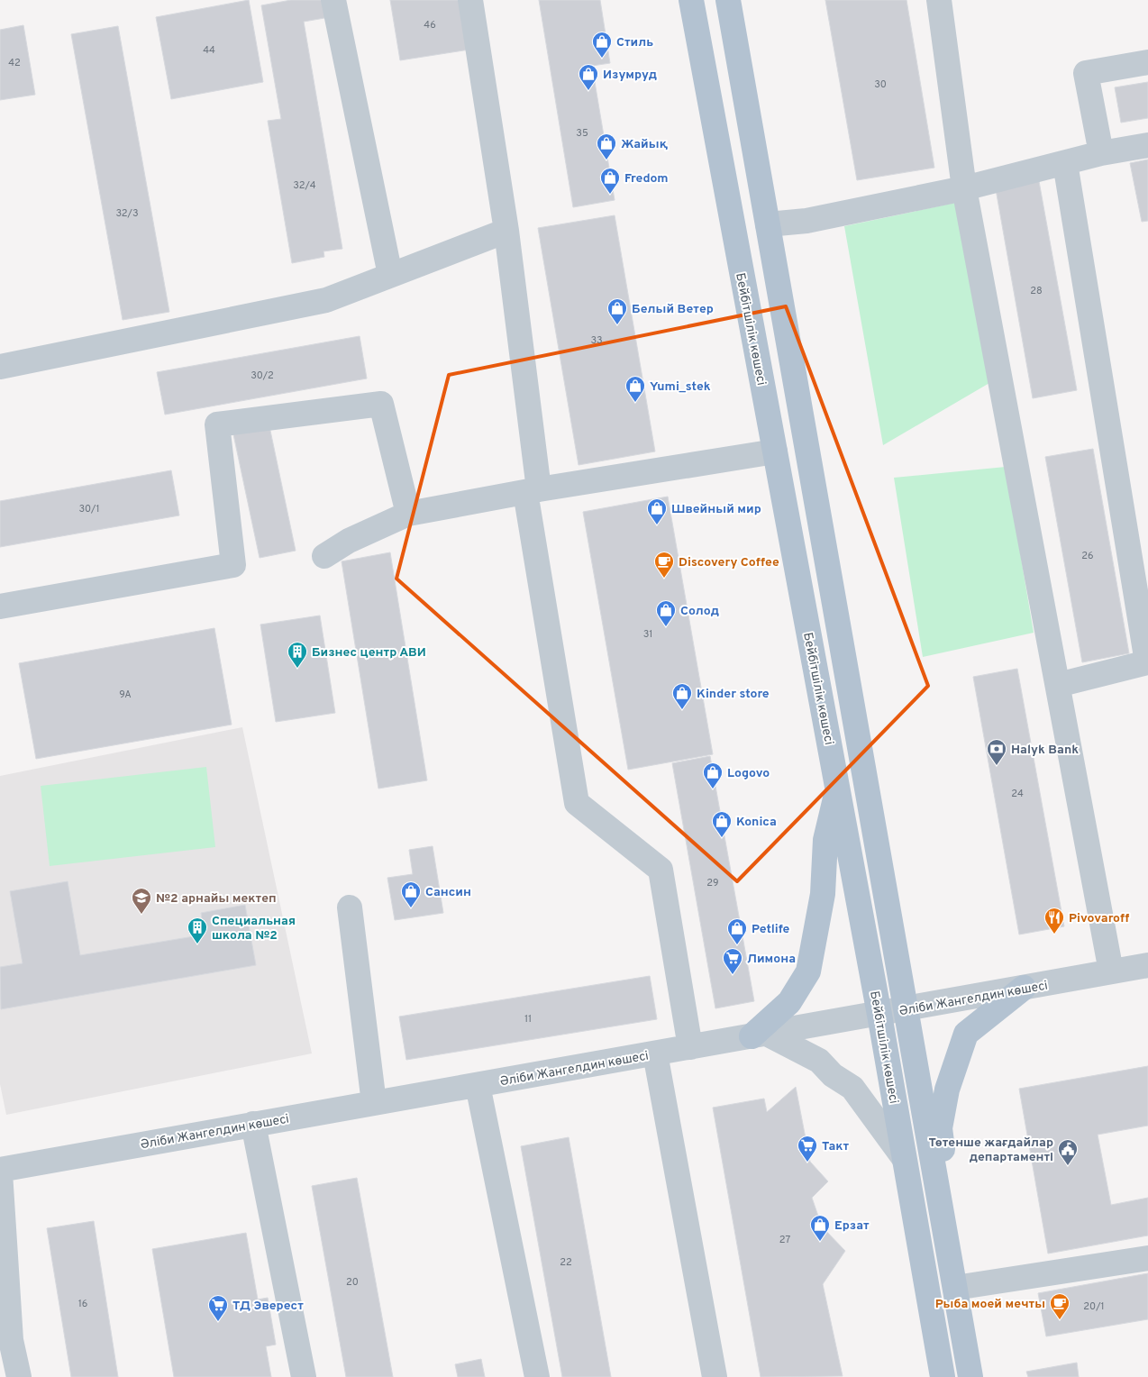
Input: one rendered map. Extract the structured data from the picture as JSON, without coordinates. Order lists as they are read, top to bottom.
{
  "streets": {
    "main road": ["Бейбітшілік көшесі"],
    "street": ["Әліби Жангелдин көшесі"]
  },
  "crossings": [
    ["Бейбітшілік көшесі", "Әліби Жангелдин көшесі"]
  ],
  "places": {
    "shop": [
      "Стиль",
      "Изумруд",
      "Жайық",
      "Fredom",
      "Белый Ветер",
      "Yumi_stek",
      "Швейный мир",
      "Солод",
      "Kinder store",
      "Logovo",
      "Konica",
      "Сансин",
      "Petlife",
      "Ерзат"
    ],
    "cafe": ["Discovery Coffee", "Рыба моей мечты"],
    "building": ["Бизнес центр АВИ", "Специальная школа №2"],
    "bank": ["Halyk Bank"],
    "school or university": ["№2 арнайы мектеп"],
    "restaurant": ["Pivovaroff"],
    "supermarket": ["Лимона", "Такт", "ТД Эверест"],
    "public building": ["Төтенше жағдайлар департаменті"]
  },
  "house_numbers": [
    "46",
    "44",
    "42",
    "30",
    "35",
    "32/4",
    "32/3",
    "28",
    "33",
    "30/2",
    "30/1",
    "26",
    "31",
    "9А",
    "24",
    "29",
    "11",
    "27",
    "22",
    "20",
    "16",
    "20/1"
  ]
}
